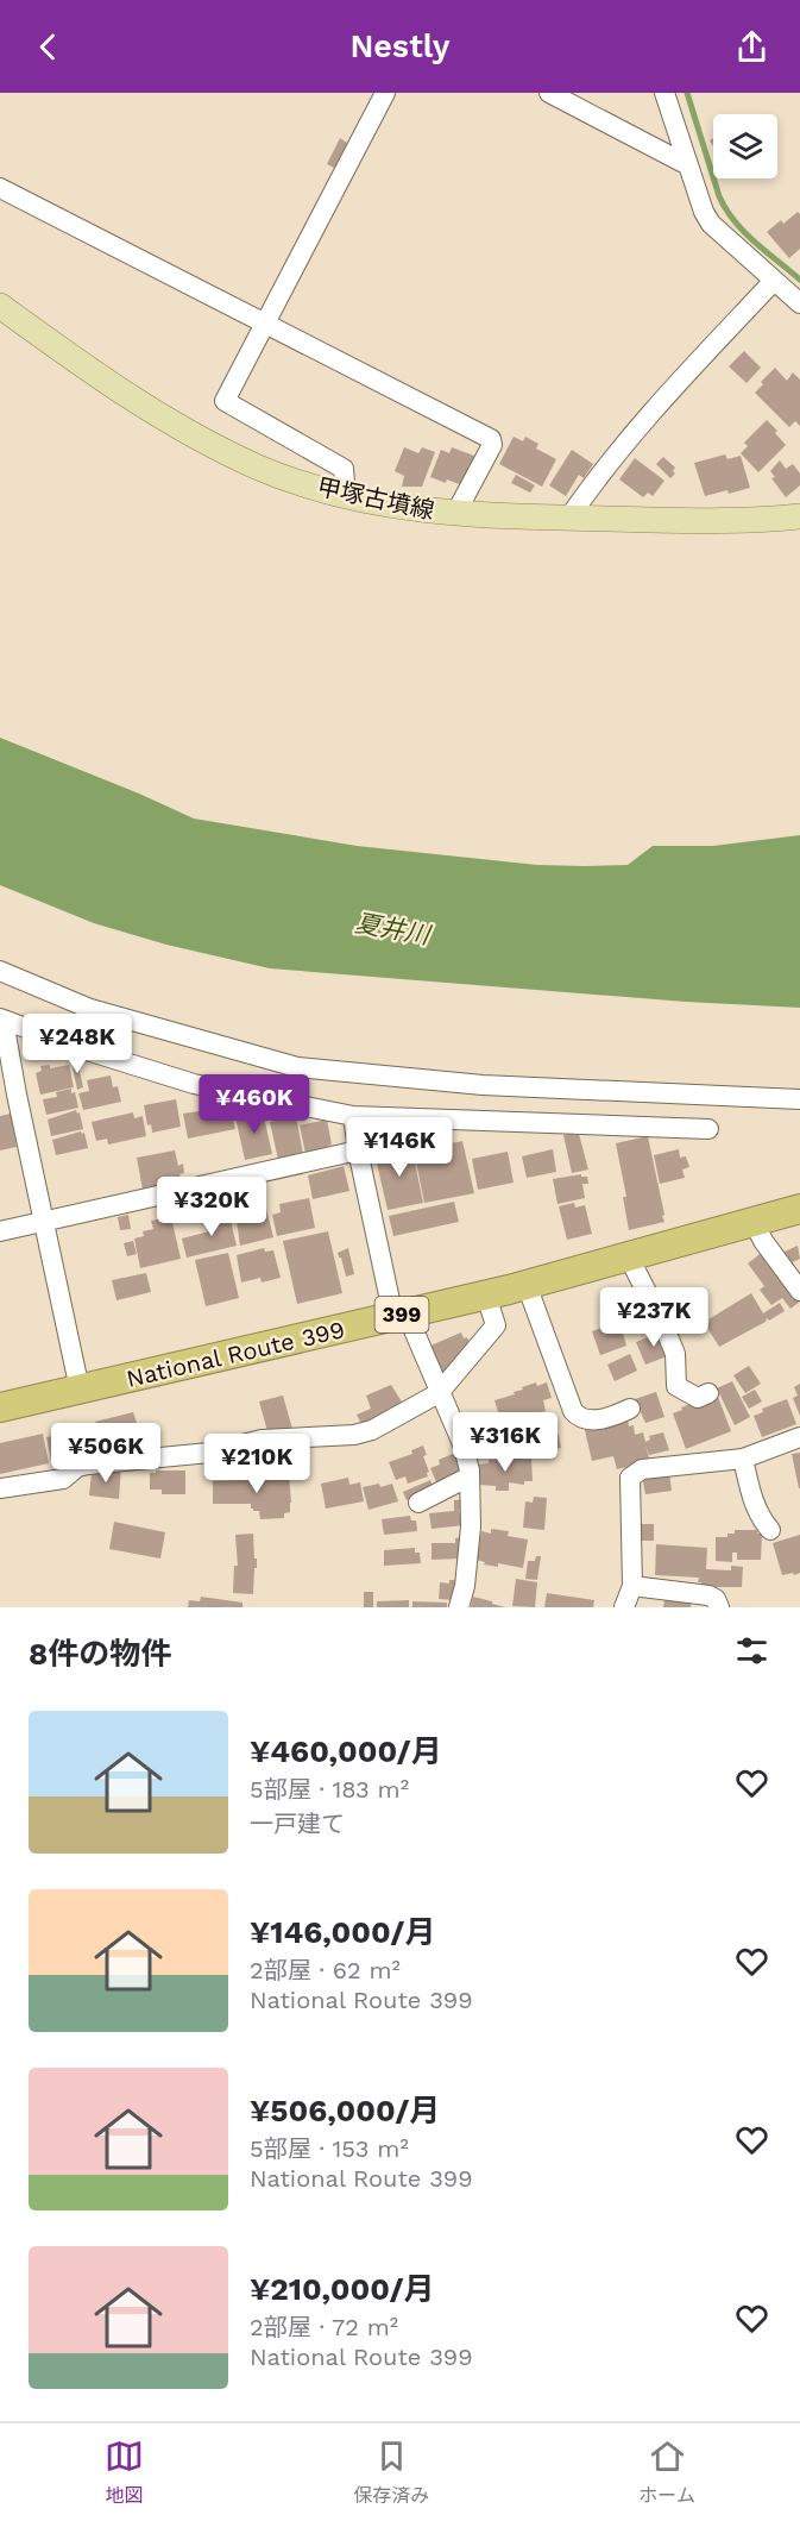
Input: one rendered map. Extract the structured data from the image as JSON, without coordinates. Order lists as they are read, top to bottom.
{
  "streets": {
    "highway": ["399", "National Route 399"],
    "main road": ["甲塚古墳線"]
  },
  "water": ["夏井川"],
  "page": {
    "header": "Nestly",
    "price": [
      "¥248K",
      "¥460K",
      "¥146K",
      "¥320K",
      "¥237K",
      "¥316K",
      "¥506K",
      "¥210K"
    ],
    "heading": "8件の物件",
    "list": [
      {
        "name": "¥460,000/月",
        "note": "5部屋 · 183 m² · 一戸建て"
      },
      {
        "name": "¥146,000/月",
        "note": "2部屋 · 62 m² · National Route 399"
      },
      {
        "name": "¥506,000/月",
        "note": "5部屋 · 153 m² · National Route 399"
      },
      {
        "name": "¥210,000/月",
        "note": "2部屋 · 72 m² · National Route 399"
      }
    ],
    "tabs": ["地図", "保存済み", "ホーム"]
  }
}
